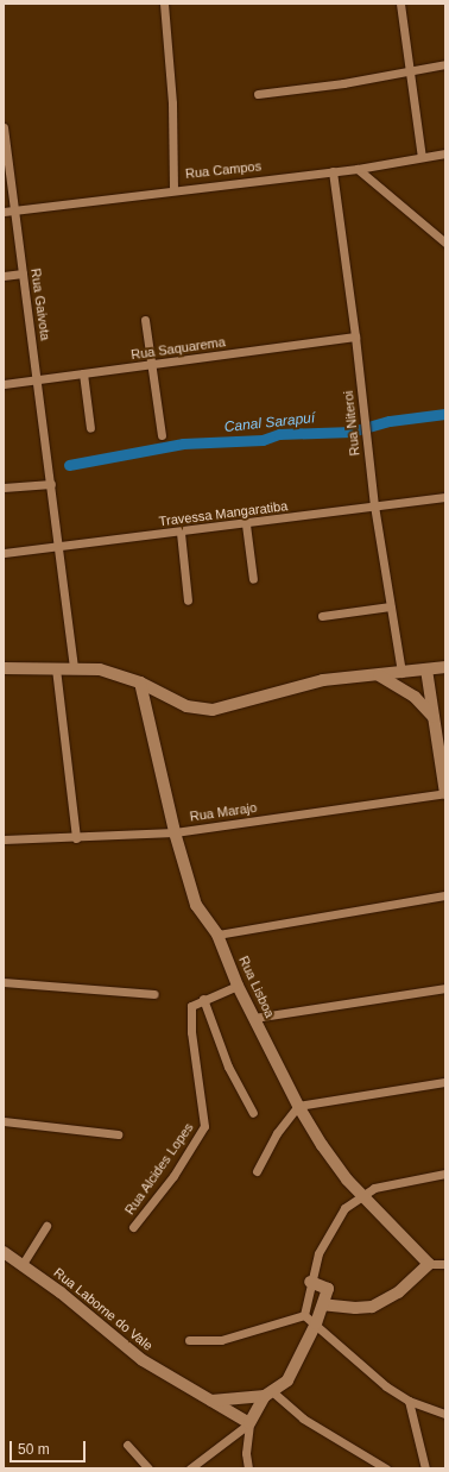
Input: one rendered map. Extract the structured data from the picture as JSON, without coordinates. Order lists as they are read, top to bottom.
{
  "streets": {
    "main road": ["Rua Lisboa", "Rua Laborne do Vale"],
    "street": [
      "Rua Campos",
      "Rua Gaivota",
      "Rua Saquarema",
      "Rua Niteroi",
      "Travessa Mangaratiba",
      "Rua Marajo",
      "Rua Alcides Lopes"
    ]
  },
  "crossings": [
    ["Rua Campos", "Rua Gaivota"],
    ["Rua Campos", "Rua Niteroi"],
    ["Rua Gaivota", "Rua Saquarema"],
    ["Rua Gaivota", "Travessa Mangaratiba"],
    ["Rua Saquarema", "Rua Niteroi"],
    ["Rua Niteroi", "Travessa Mangaratiba"],
    ["Rua Marajo", "Rua Lisboa"]
  ],
  "water": ["Canal Sarapuí"],
  "scale_bar": "50 m"
}
